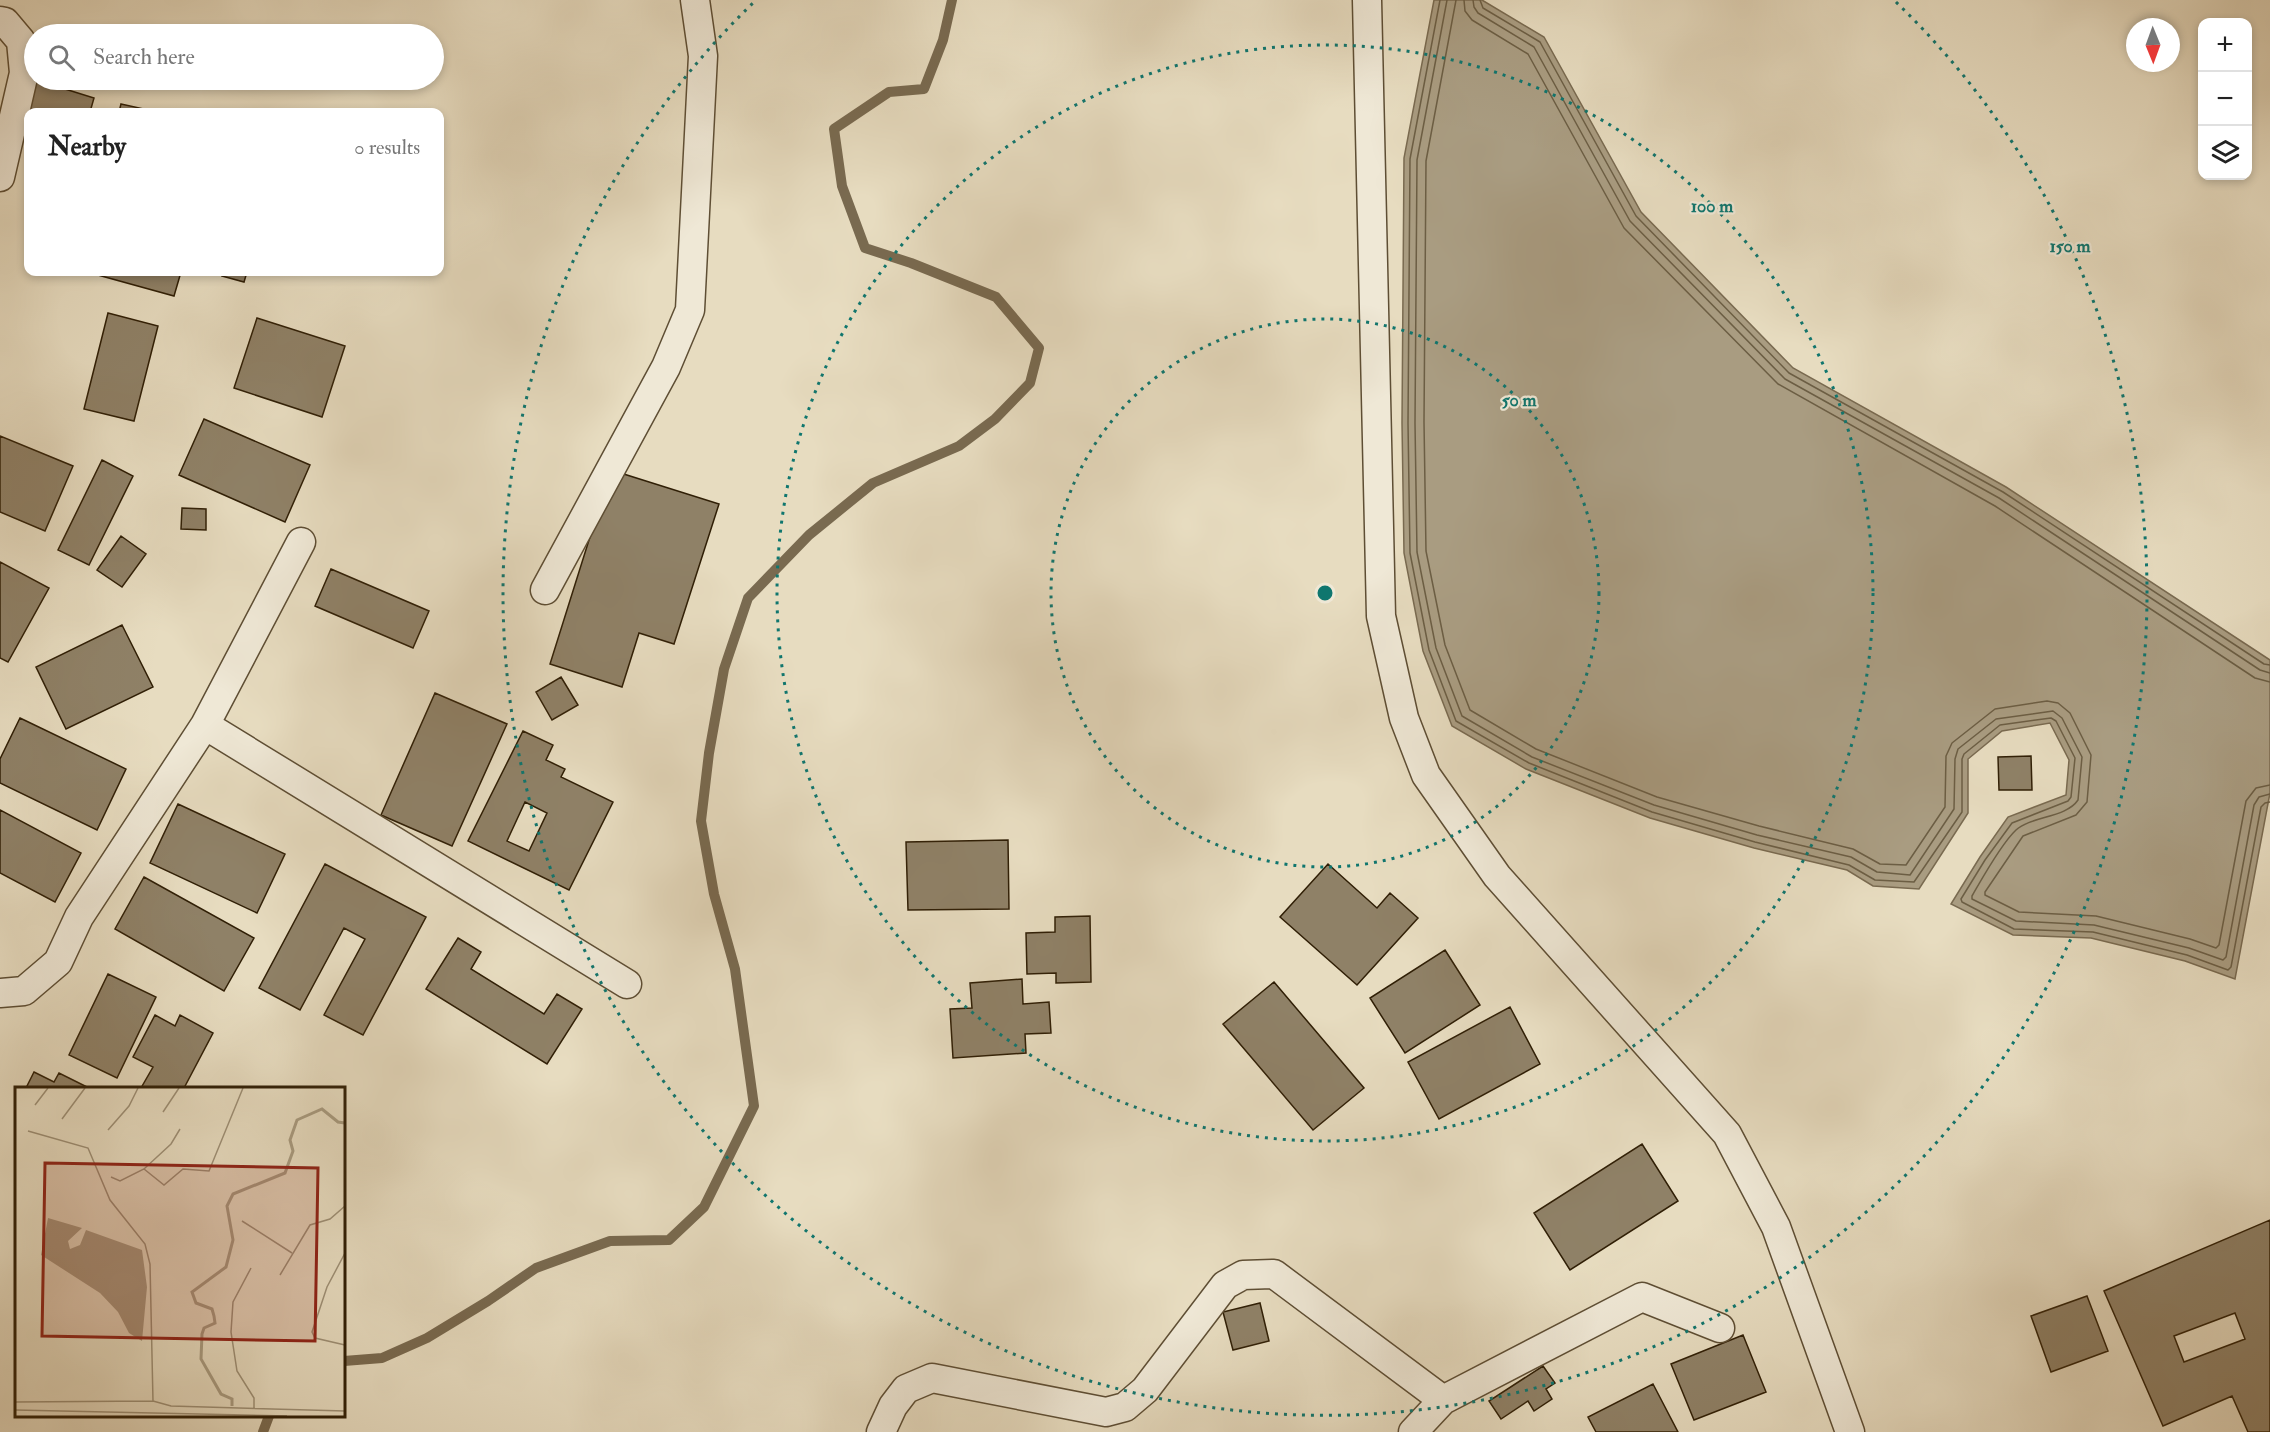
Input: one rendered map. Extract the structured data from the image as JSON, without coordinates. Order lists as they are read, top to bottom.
{
  "north": "bottom",
  "page": {
    "map_buttons": ["+", "−"],
    "search": "Search here",
    "heading": ["Nearby", "0 results"]
  },
  "rings": ["100 m", "150 m", "50 m"]
}
